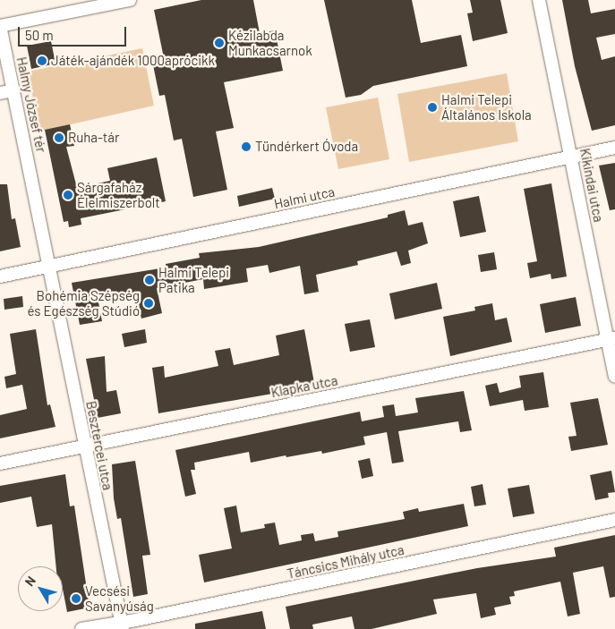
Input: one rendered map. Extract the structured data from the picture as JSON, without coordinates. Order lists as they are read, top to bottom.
{
  "streets": {
    "street": [
      "Halmy József tér",
      "Kikindai utca",
      "Halmi utca",
      "Klapka utca",
      "Besztercei utca",
      "Táncsics Mihály utca"
    ]
  },
  "crossings": [
    ["Halmy József tér", "Halmi utca"],
    ["Halmy József tér", "Besztercei utca"],
    ["Kikindai utca", "Halmi utca"],
    ["Kikindai utca", "Klapka utca"],
    ["Halmi utca", "Besztercei utca"],
    ["Klapka utca", "Besztercei utca"],
    ["Besztercei utca", "Táncsics Mihály utca"]
  ],
  "places": [
    "Kézilabda Munkacsarnok",
    "Játék-ajándék 1000aprócikk",
    "Halmi Telepi Általános Iskola",
    "Ruha-tár",
    "Tündérkert Óvoda",
    "Sárgafaház Élelmiszerbolt",
    "Halmi Telepi Patika",
    "Bohémia Szépség és Egészség Stúdió",
    "Vecsési Savanyúság"
  ],
  "scale_bar": "50 m",
  "north": "top left"
}
